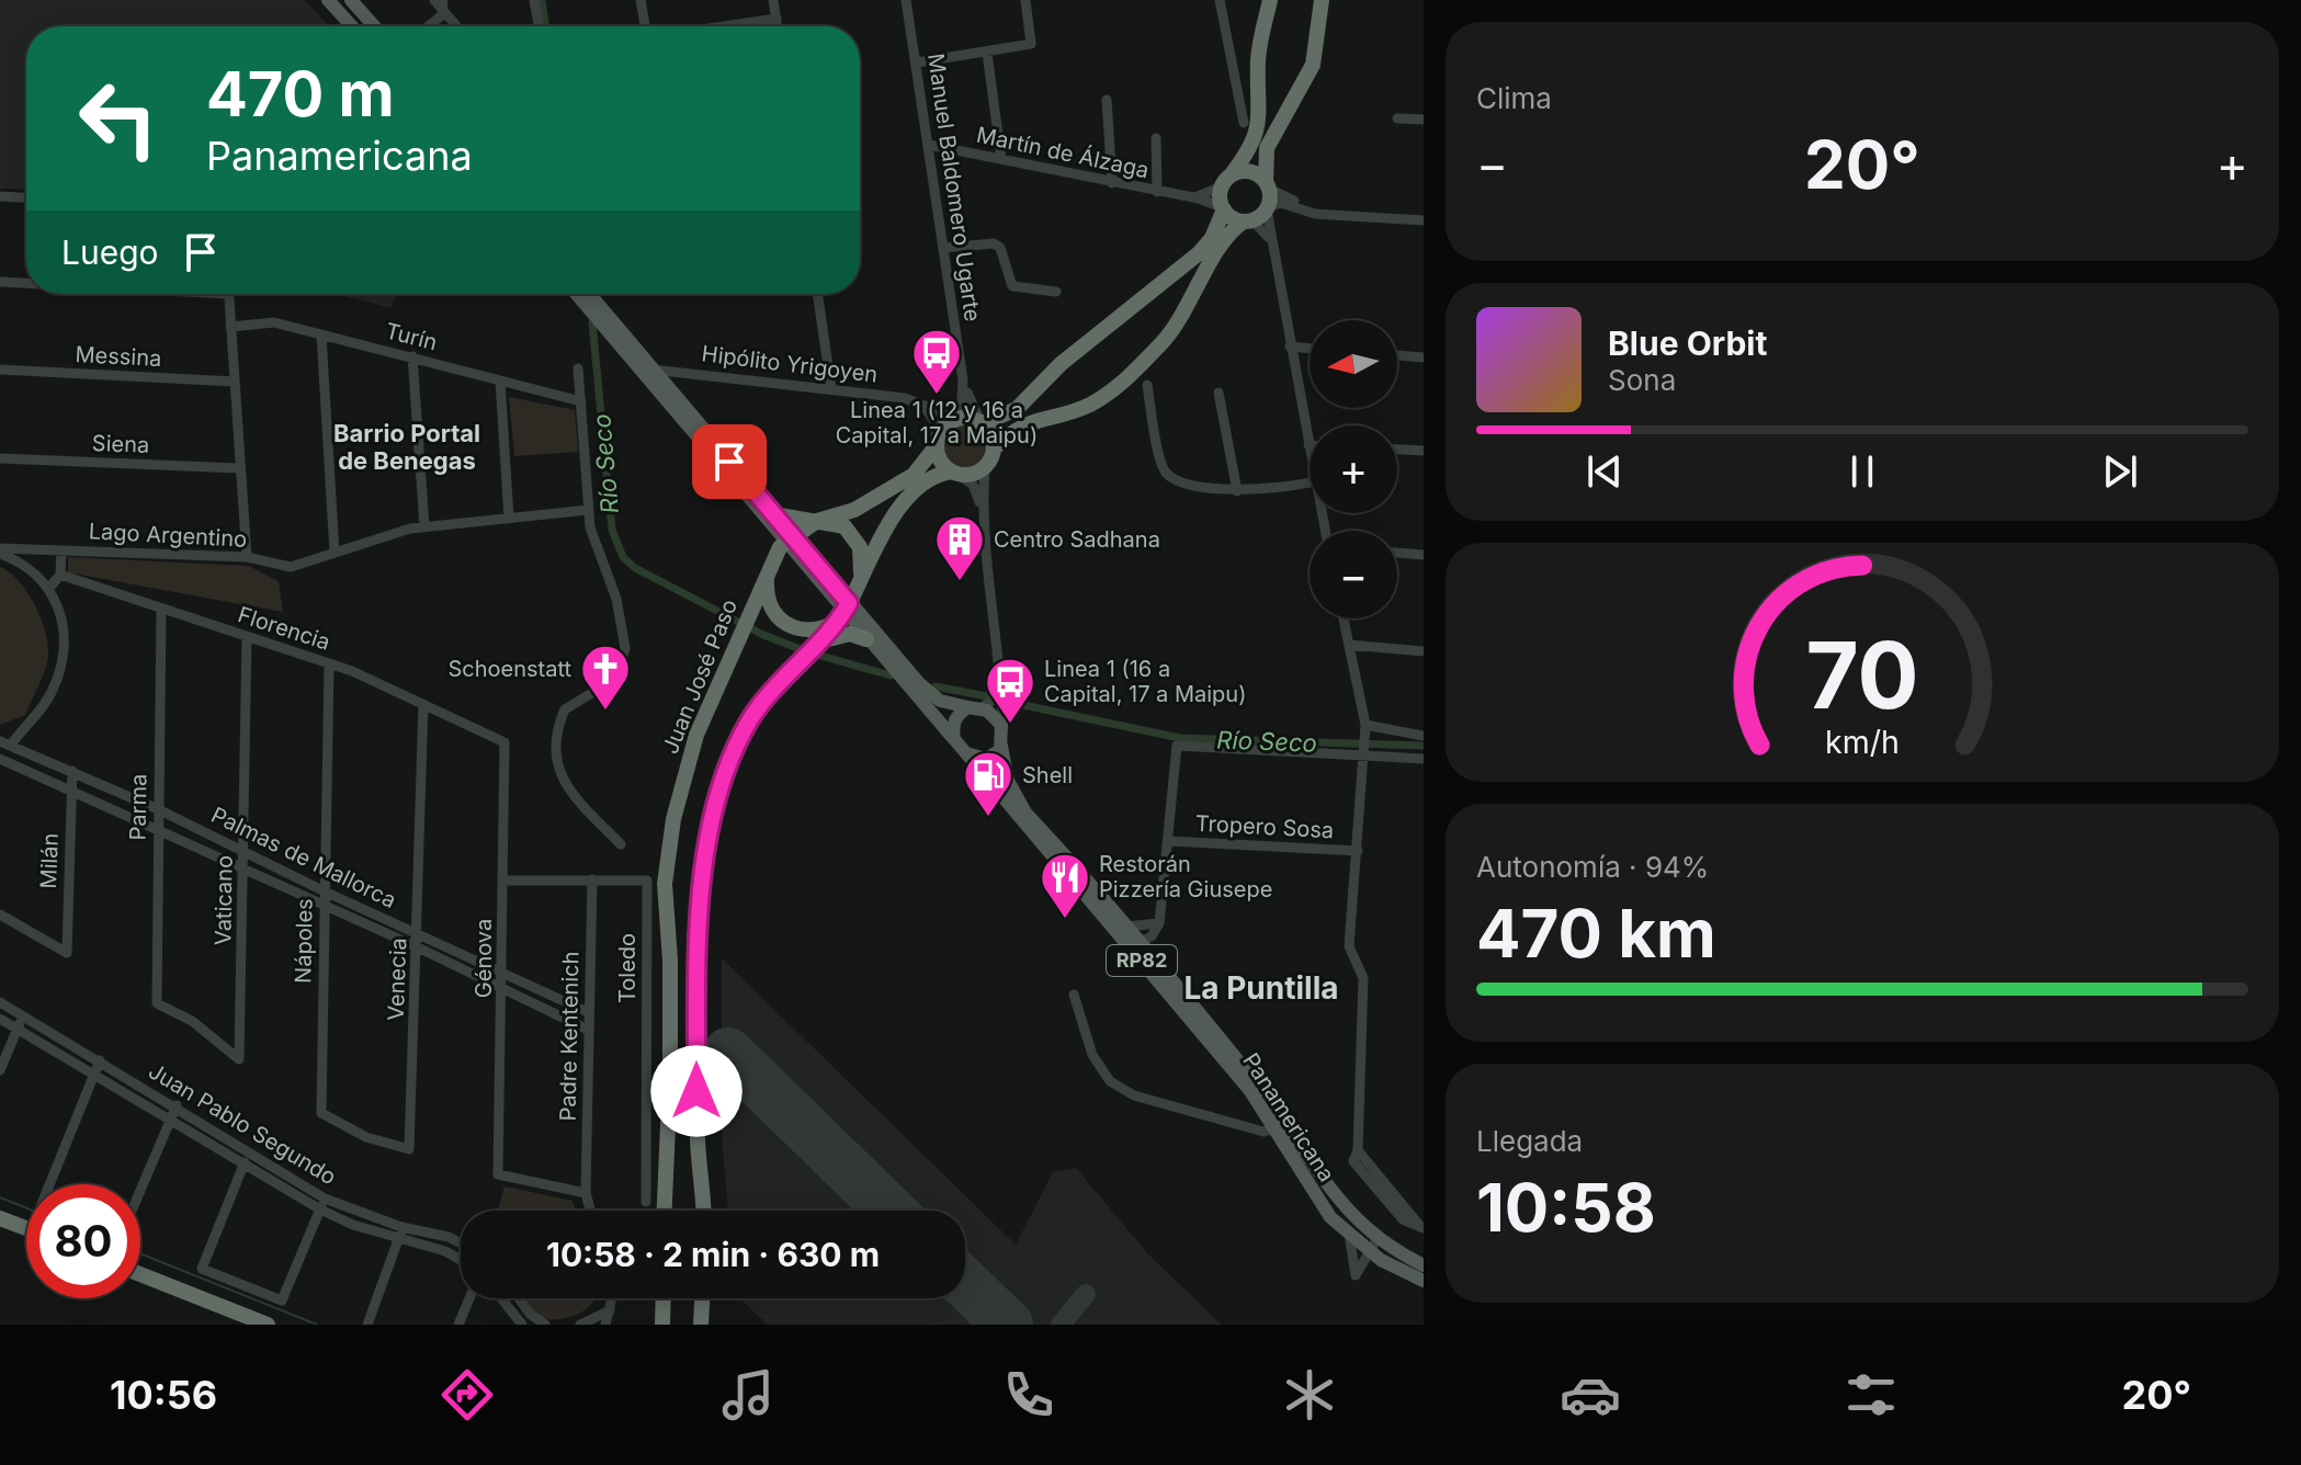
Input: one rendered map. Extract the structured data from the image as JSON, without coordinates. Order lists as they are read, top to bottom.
{
  "streets": {
    "highway": ["Juan José Paso"],
    "main road": ["RP82", "Panamericana"],
    "street": [
      "Martín de Álzaga",
      "Manuel Baldomero Ugarte",
      "Turín",
      "Messina",
      "Hipólito Yrigoyen",
      "Siena",
      "Lago Argentino",
      "Florencia",
      "Parma",
      "Tropero Sosa",
      "Palmas de Mallorca",
      "Milán",
      "Vaticano",
      "Nápoles",
      "Génova",
      "Toledo",
      "Venecia",
      "Padre Kentenich",
      "Juan Pablo Segundo"
    ]
  },
  "crossings": [
    ["Martín de Álzaga", "Manuel Baldomero Ugarte"],
    ["Manuel Baldomero Ugarte", "Hipólito Yrigoyen"],
    ["Manuel Baldomero Ugarte", "Juan José Paso"],
    ["Hipólito Yrigoyen", "Juan José Paso"],
    ["Hipólito Yrigoyen", "Panamericana"],
    ["Florencia", "Parma"],
    ["Florencia", "Vaticano"],
    ["Florencia", "Nápoles"],
    ["Florencia", "Génova"],
    ["Florencia", "Venecia"],
    ["Juan José Paso", "Panamericana"],
    ["Parma", "Palmas de Mallorca"],
    ["Parma", "Vaticano"],
    ["Palmas de Mallorca", "Milán"],
    ["Palmas de Mallorca", "Vaticano"],
    ["Palmas de Mallorca", "Nápoles"],
    ["Palmas de Mallorca", "Génova"],
    ["Palmas de Mallorca", "Venecia"],
    ["Palmas de Mallorca", "Padre Kentenich"],
    ["Nápoles", "Venecia"],
    ["Génova", "Toledo"],
    ["Génova", "Padre Kentenich"],
    ["Toledo", "Padre Kentenich"]
  ],
  "districts": ["Barrio Portal de Benegas", "La Puntilla"],
  "water": ["Río Seco"],
  "places": {
    "bus stop": ["Linea 1 (12 y 16 a Capital, 17 a Maipu)", "Linea 1 (16 a Capital, 17 a Maipu)"],
    "building": ["Centro Sadhana"],
    "church": ["Schoenstatt"],
    "fuel station": ["Shell"],
    "restaurant": ["Restorán Pizzería Giusepe"]
  },
  "north": "left",
  "page": {
    "tile": [
      "Clima",
      ["Autonomía · 94%", "470 km"],
      ["Llegada", "10:58"]
    ],
    "turn": ["470 m", "Panamericana"],
    "heat": ["−", "20°", "+"],
    "then": "Luego",
    "song": ["Blue Orbit", "Sona"],
    "map_buttons": ["+", "−"],
    "limit": "80",
    "trip": "10:58 · 2 min · 630 m",
    "tabs": ["10:56", "20°"],
    "gauge": ["70", "km/h"]
  }
}
